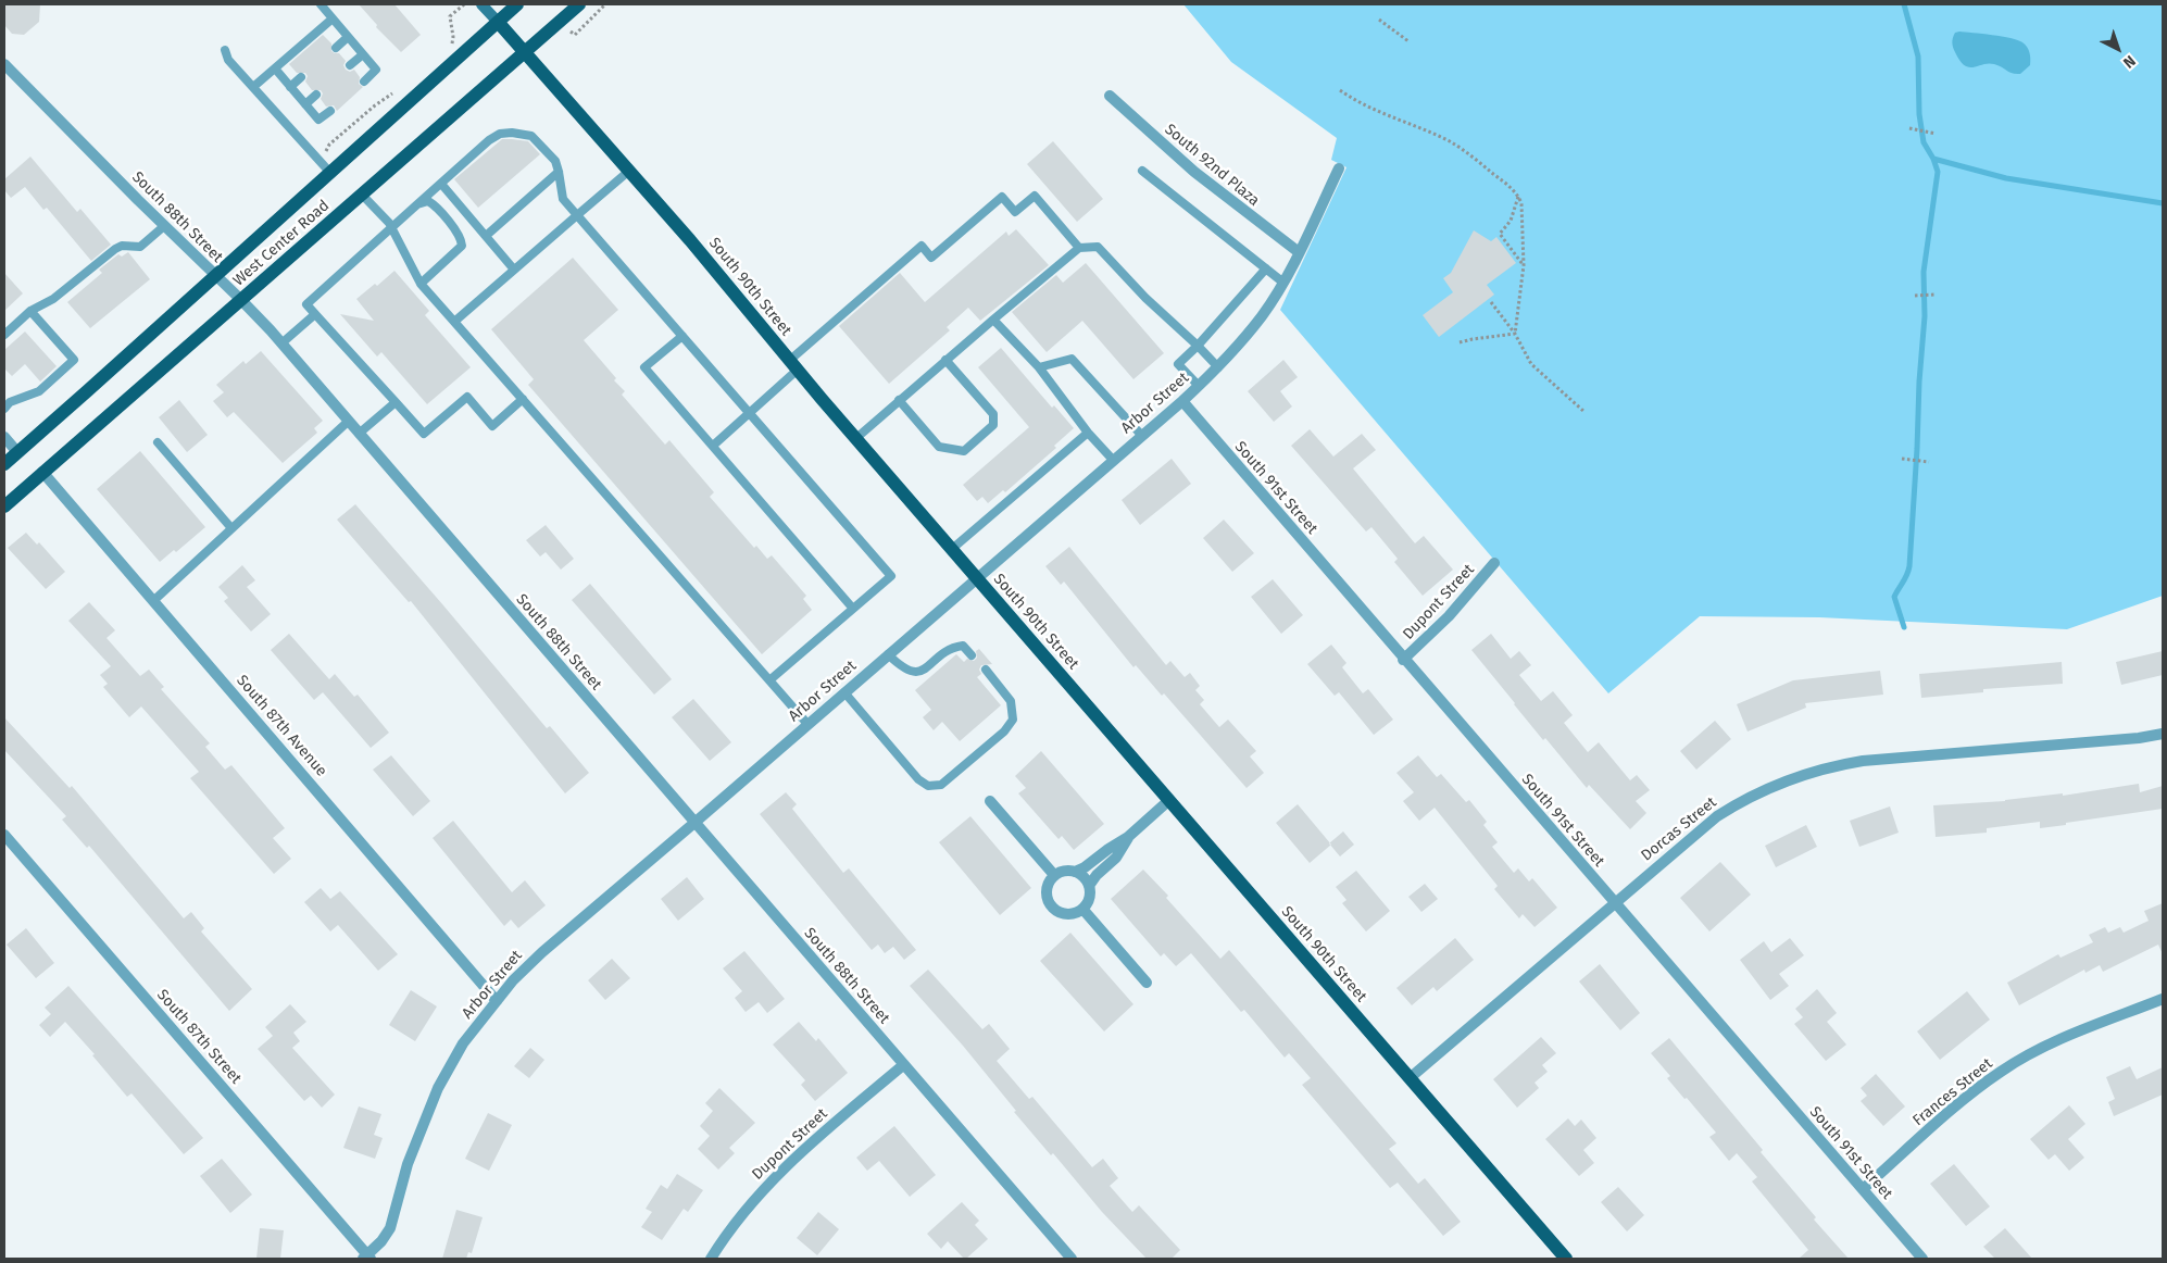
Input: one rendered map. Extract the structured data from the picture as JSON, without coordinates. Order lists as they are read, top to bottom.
{
  "streets": {
    "main road": ["West Center Road", "South 90th Street"],
    "street": [
      "South 92nd Plaza",
      "South 88th Street",
      "Arbor Street",
      "South 91st Street",
      "Dupont Street",
      "South 87th Avenue",
      "Dorcas Street",
      "South 87th Street",
      "Frances Street"
    ]
  },
  "crossings": [
    ["South 92nd Plaza", "Arbor Street"],
    ["South 88th Street", "West Center Road"],
    ["South 88th Street", "Arbor Street"],
    ["South 88th Street", "Dupont Street"],
    ["West Center Road", "South 90th Street"],
    ["West Center Road", "South 87th Avenue"],
    ["South 90th Street", "Arbor Street"],
    ["South 90th Street", "Dorcas Street"],
    ["Arbor Street", "South 91st Street"],
    ["Arbor Street", "South 87th Avenue"],
    ["Arbor Street", "South 87th Street"],
    ["South 91st Street", "Dupont Street"],
    ["South 91st Street", "Dorcas Street"],
    ["South 91st Street", "Frances Street"]
  ],
  "north": "bottom right"
}
